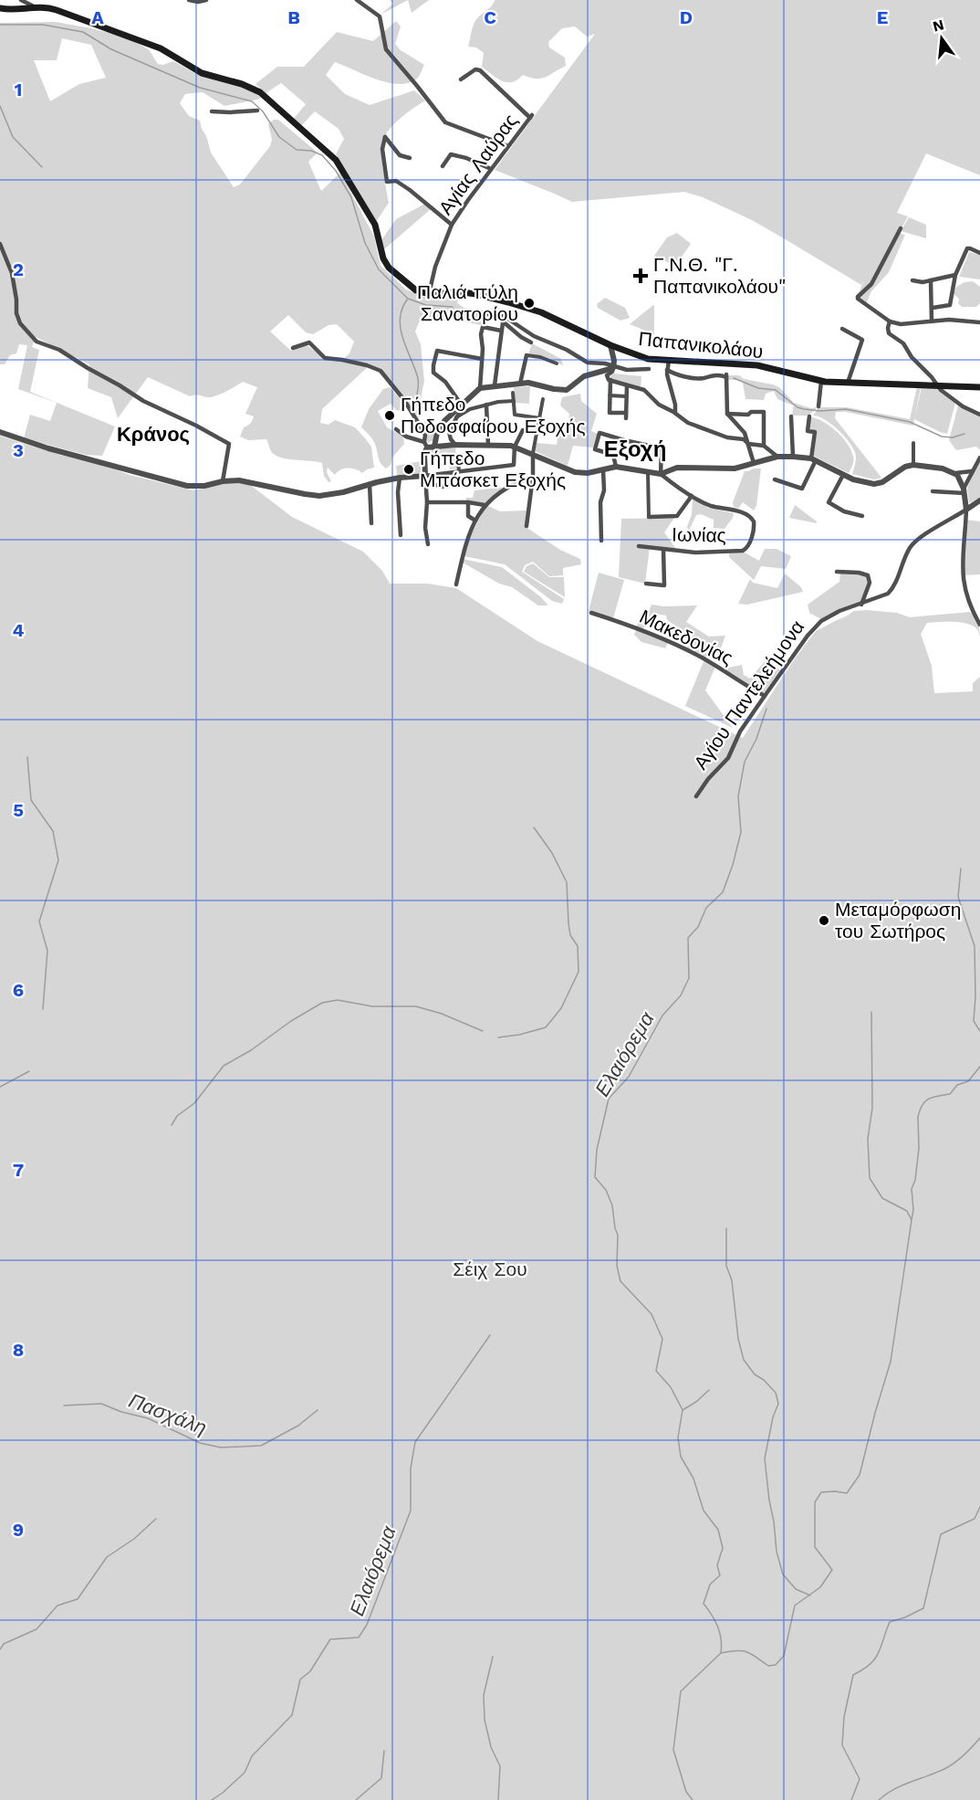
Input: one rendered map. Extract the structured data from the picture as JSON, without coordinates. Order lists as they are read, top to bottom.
{
  "streets": {
    "main road": ["Παπανικολάου"],
    "street": [
      "Αγίας Λαύρας",
      "Ιωνίας",
      "Μακεδονίας",
      "Αγίου Παντελεήμονα"
    ]
  },
  "crossings": [
    ["Αγίας Λαύρας", "Παπανικολάου"],
    ["Μακεδονίας", "Αγίου Παντελεήμονα"]
  ],
  "districts": ["Κράνος", "Εξοχή"],
  "water": ["Ελαιόρεμα", "Πασχάλη"],
  "parks": ["Σέιχ Σου"],
  "places": {
    "health": ["Γ.Ν.Θ. \"Γ. Παπανικολάου\""],
    "other": [
      "Παλιά πύλη Σανατορίου",
      "Γήπεδο Ποδοσφαίρου Εξοχής",
      "Γήπεδο Μπάσκετ Εξοχής",
      "Μεταμόρφωση του Σωτήρος"
    ]
  },
  "north": "top",
  "grid": {
    "columns": [
      "A",
      "B",
      "C",
      "D",
      "E"
    ],
    "rows": [
      "1",
      "2",
      "3",
      "4",
      "5",
      "6",
      "7",
      "8",
      "9"
    ]
  }
}
